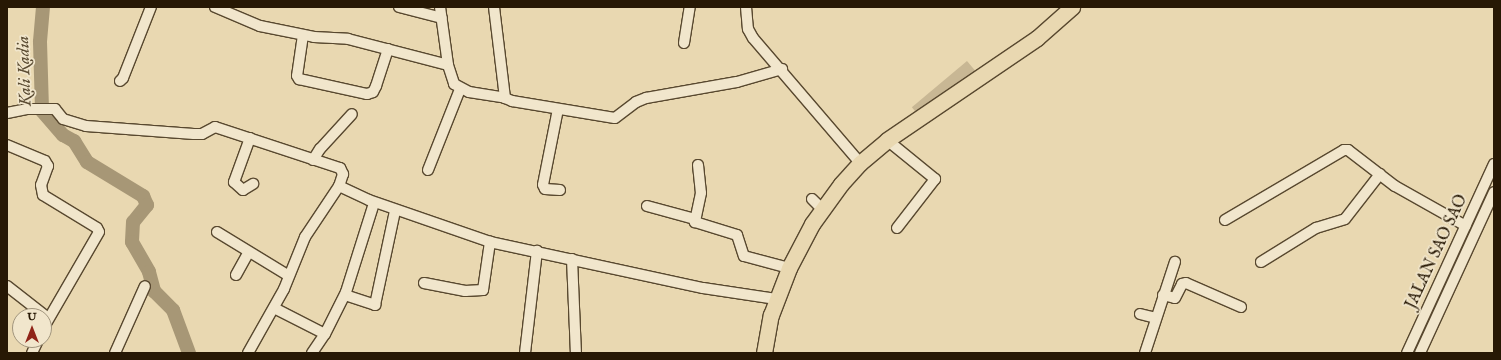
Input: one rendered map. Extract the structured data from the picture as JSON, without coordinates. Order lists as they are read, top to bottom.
{
  "streets": {
    "street": ["JALAN SAO SAO"]
  },
  "water": ["Kali Kadia"],
  "north": "top"
}
